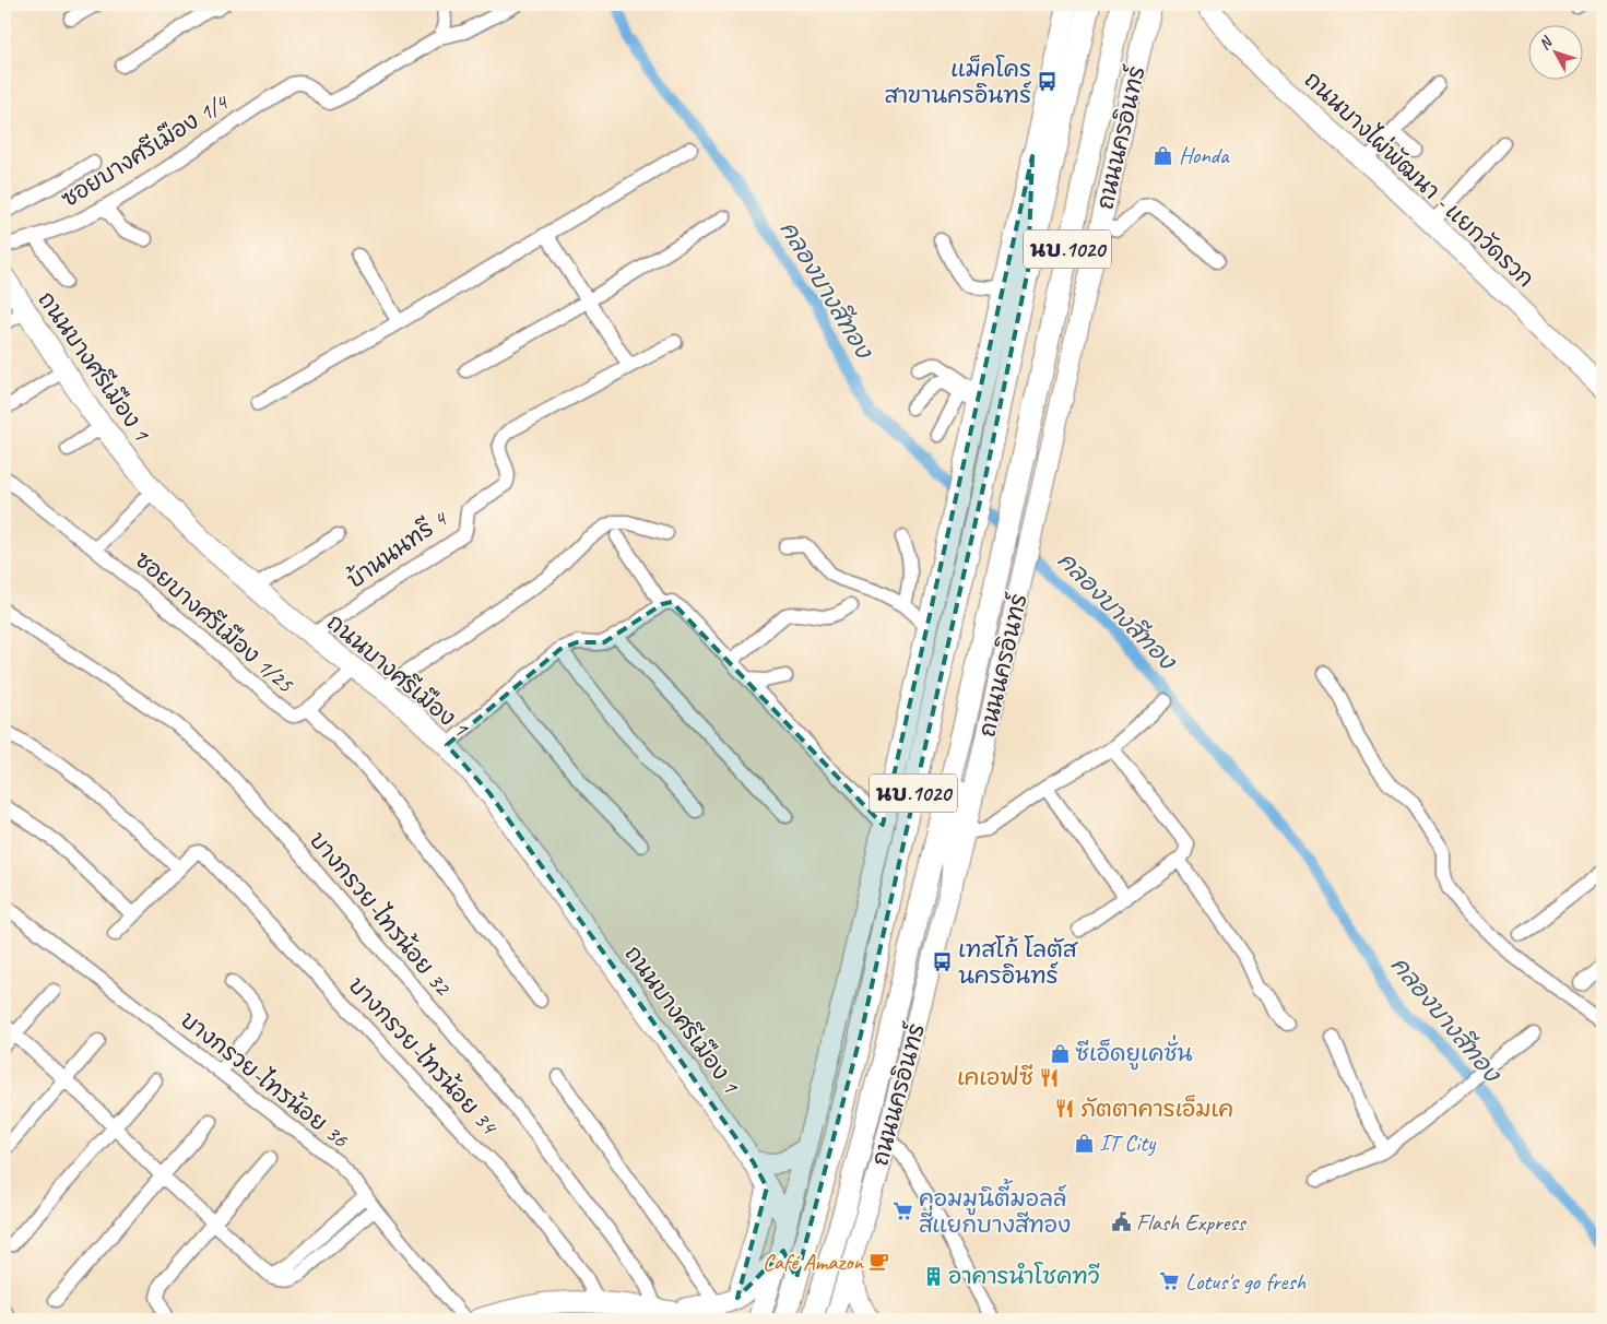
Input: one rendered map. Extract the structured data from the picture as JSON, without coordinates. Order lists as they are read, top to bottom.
{
  "streets": {
    "main road": [
      "ถนนนครอินทร์",
      "ถนนบางไผ่พัฒนา - แยกวัดรวก",
      "นบ.1020",
      "ถนนบางศรีเมือง 1"
    ],
    "street": [
      "ซอยบางศรีเมือง 1/4",
      "บ้านนนทรี 4",
      "ซอยบางศรีเมือง 1/25",
      "บางกรวย-ไทรน้อย 32",
      "บางกรวย-ไทรน้อย 34",
      "บางกรวย-ไทรน้อย 36"
    ]
  },
  "crossings": [
    ["นบ.1020", "ถนนบางศรีเมือง 1"],
    ["ถนนบางศรีเมือง 1", "บ้านนนทรี 4"],
    ["ถนนบางศรีเมือง 1", "ซอยบางศรีเมือง 1/25"]
  ],
  "water": ["คลองบางสีทอง"],
  "places": {
    "bus stop": ["แม็คโคร สาขานครอินทร์", "เทสโก้ โลตัส นครอินทร์"],
    "shop": ["Honda", "ซีเอ็ดยูเคชั่น", "IT City"],
    "restaurant": ["เคเอฟซี", "ภัตตาคารเอ็มเค"],
    "supermarket": ["คอมมูนิตี้มอลล์ สี่แยกบางสีทอง", "Lotus's go fresh"],
    "public building": ["Flash Express"],
    "cafe": ["Café Amazon"],
    "building": ["อาคารนำโชคทวี"]
  },
  "north": "top left"
}
